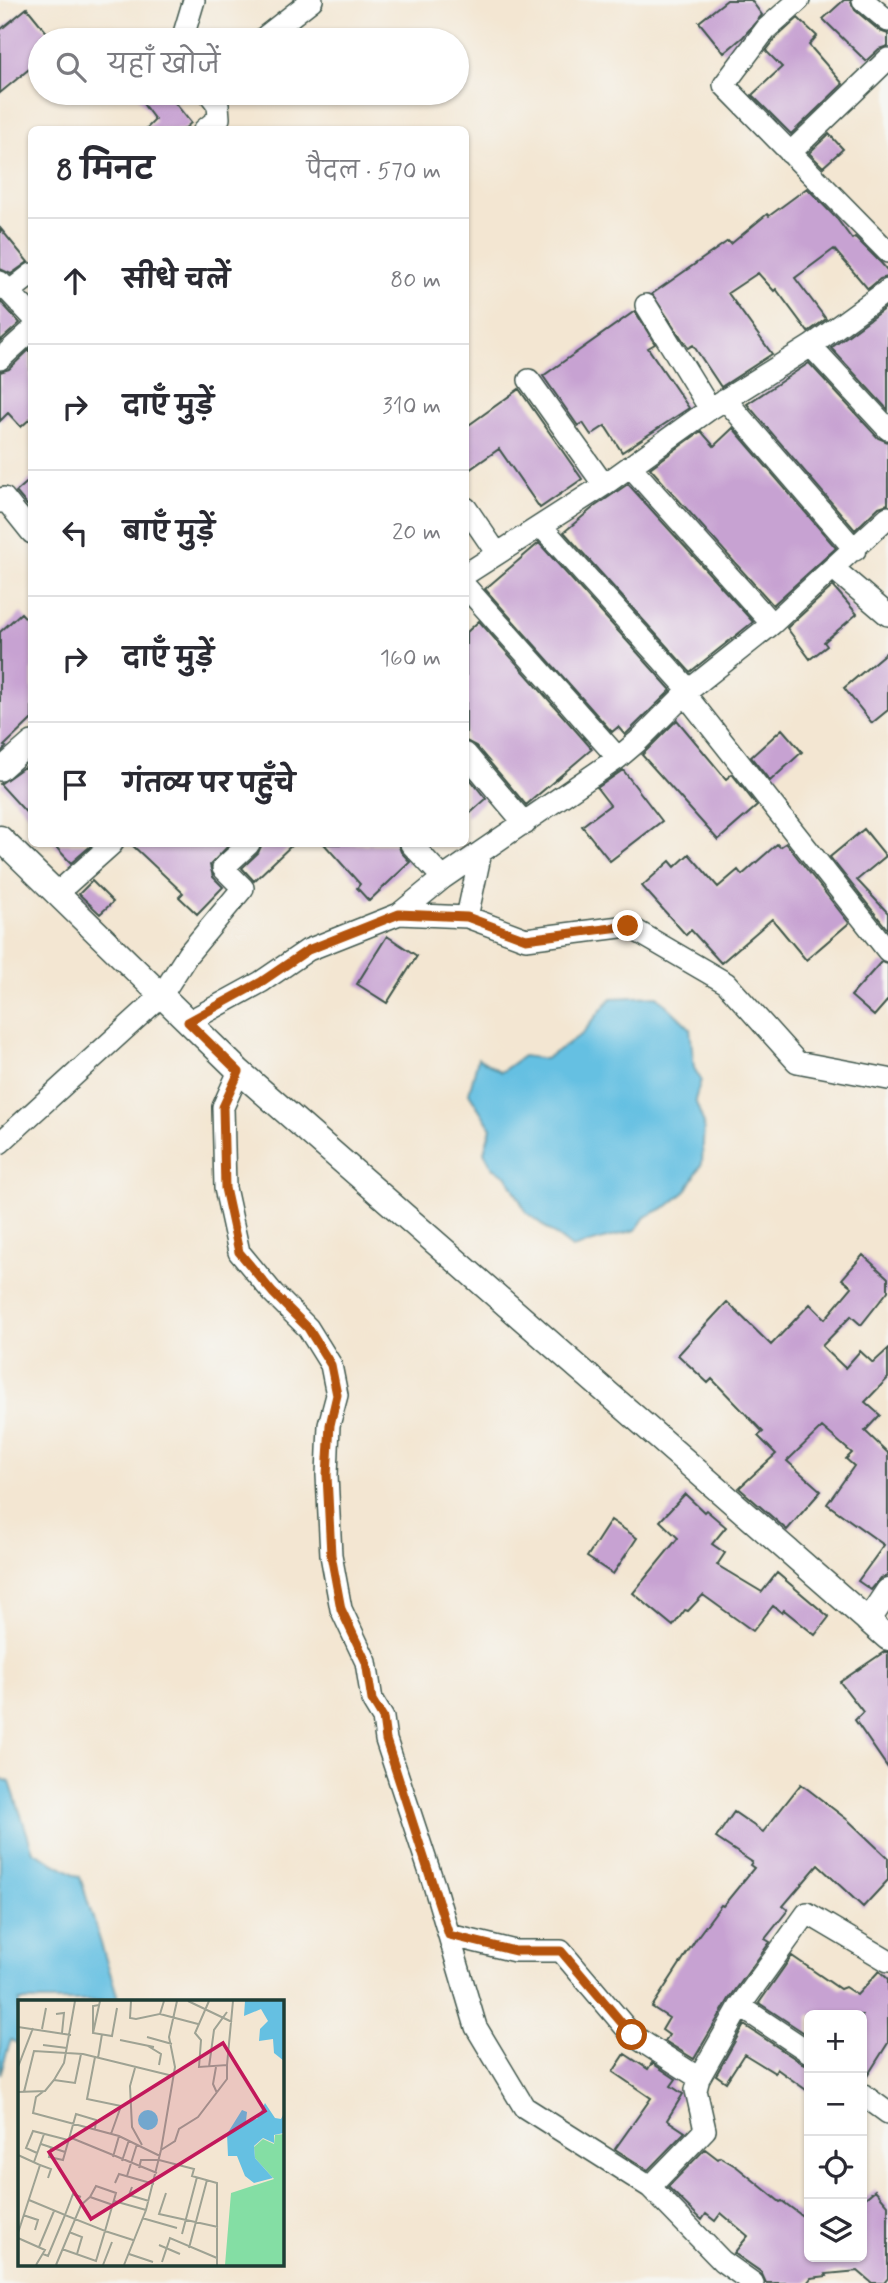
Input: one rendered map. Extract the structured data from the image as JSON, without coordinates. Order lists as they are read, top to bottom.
{
  "page": {
    "search": "यहाँ खोजें",
    "heading": ["8 मिनट", "पैदल · 570 m"],
    "list": [
      ["सीधे चलें", "80 m"],
      ["दाएँ मुड़ें", "310 m"],
      ["बाएँ मुड़ें", "20 m"],
      ["दाएँ मुड़ें", "160 m"],
      "गंतव्य पर पहुँचे"
    ],
    "map_buttons": ["+", "−"]
  }
}
